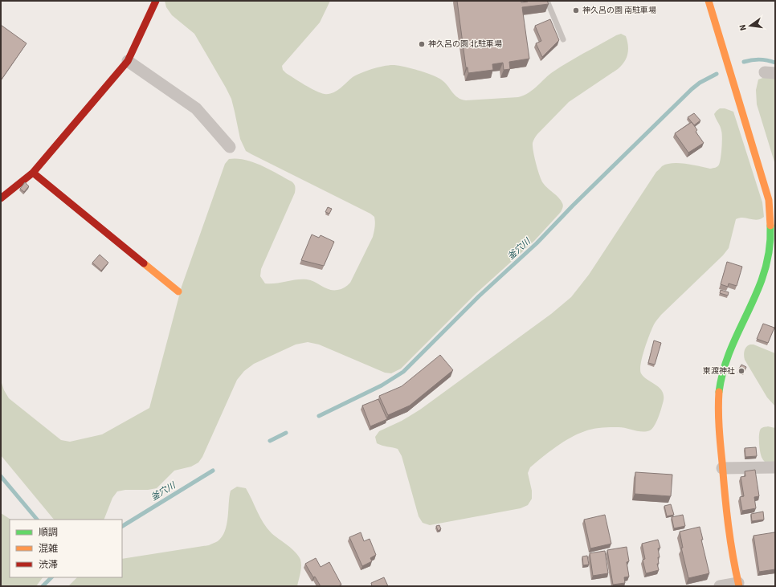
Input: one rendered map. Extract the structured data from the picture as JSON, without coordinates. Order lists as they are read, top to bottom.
{
  "water": ["釜穴川"],
  "places": ["神久呂の園 南駐車場", "神久呂の園 北駐車場", "東渡神社"],
  "legend": ["順調", "混雑", "渋滞"],
  "north": "left"
}
